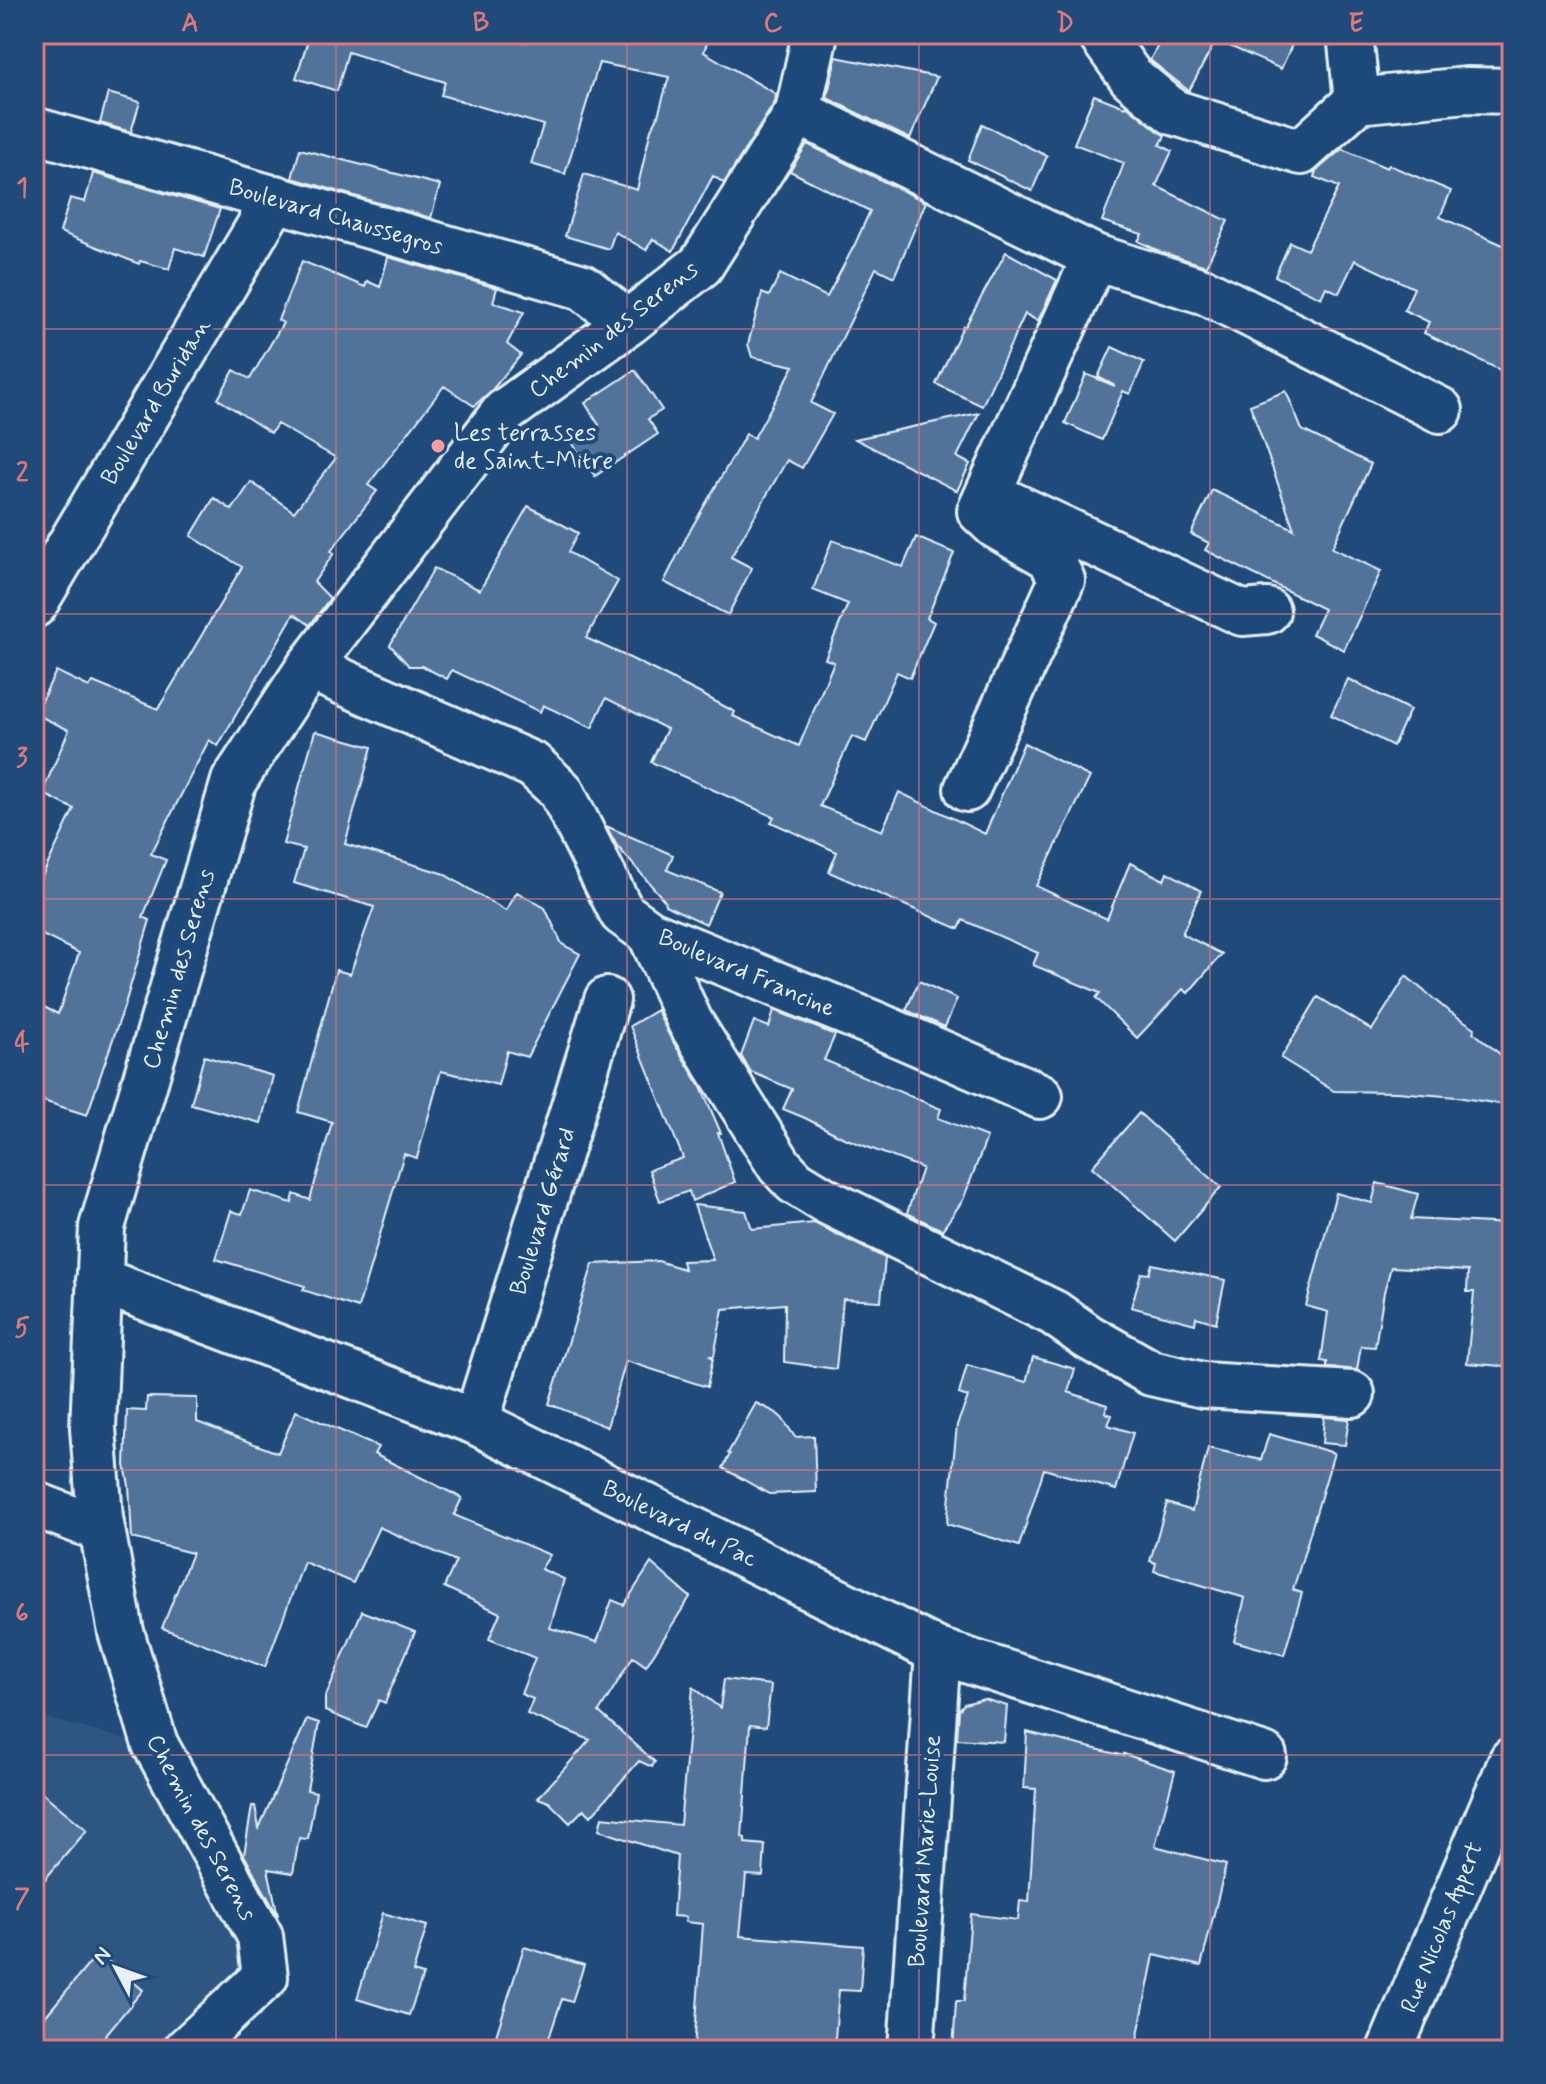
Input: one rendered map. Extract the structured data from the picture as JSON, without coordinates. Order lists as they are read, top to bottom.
{
  "streets": {
    "street": [
      "Boulevard Chaussegros",
      "Chemin des Serens",
      "Boulevard Buridan",
      "Boulevard Francine",
      "Boulevard Gérard",
      "Boulevard du Pac",
      "Boulevard Marie-Louise",
      "Rue Nicolas Appert"
    ]
  },
  "crossings": [
    ["Boulevard Chaussegros", "Chemin des Serens"],
    ["Boulevard Chaussegros", "Boulevard Buridan"],
    ["Chemin des Serens", "Boulevard Francine"],
    ["Chemin des Serens", "Boulevard du Pac"],
    ["Boulevard Gérard", "Boulevard du Pac"],
    ["Boulevard du Pac", "Boulevard Marie-Louise"]
  ],
  "places": ["Les terrasses de Saint-Mitre"],
  "north": "top left",
  "grid": {
    "columns": [
      "A",
      "B",
      "C",
      "D",
      "E"
    ],
    "rows": [
      "1",
      "2",
      "3",
      "4",
      "5",
      "6",
      "7"
    ]
  }
}
